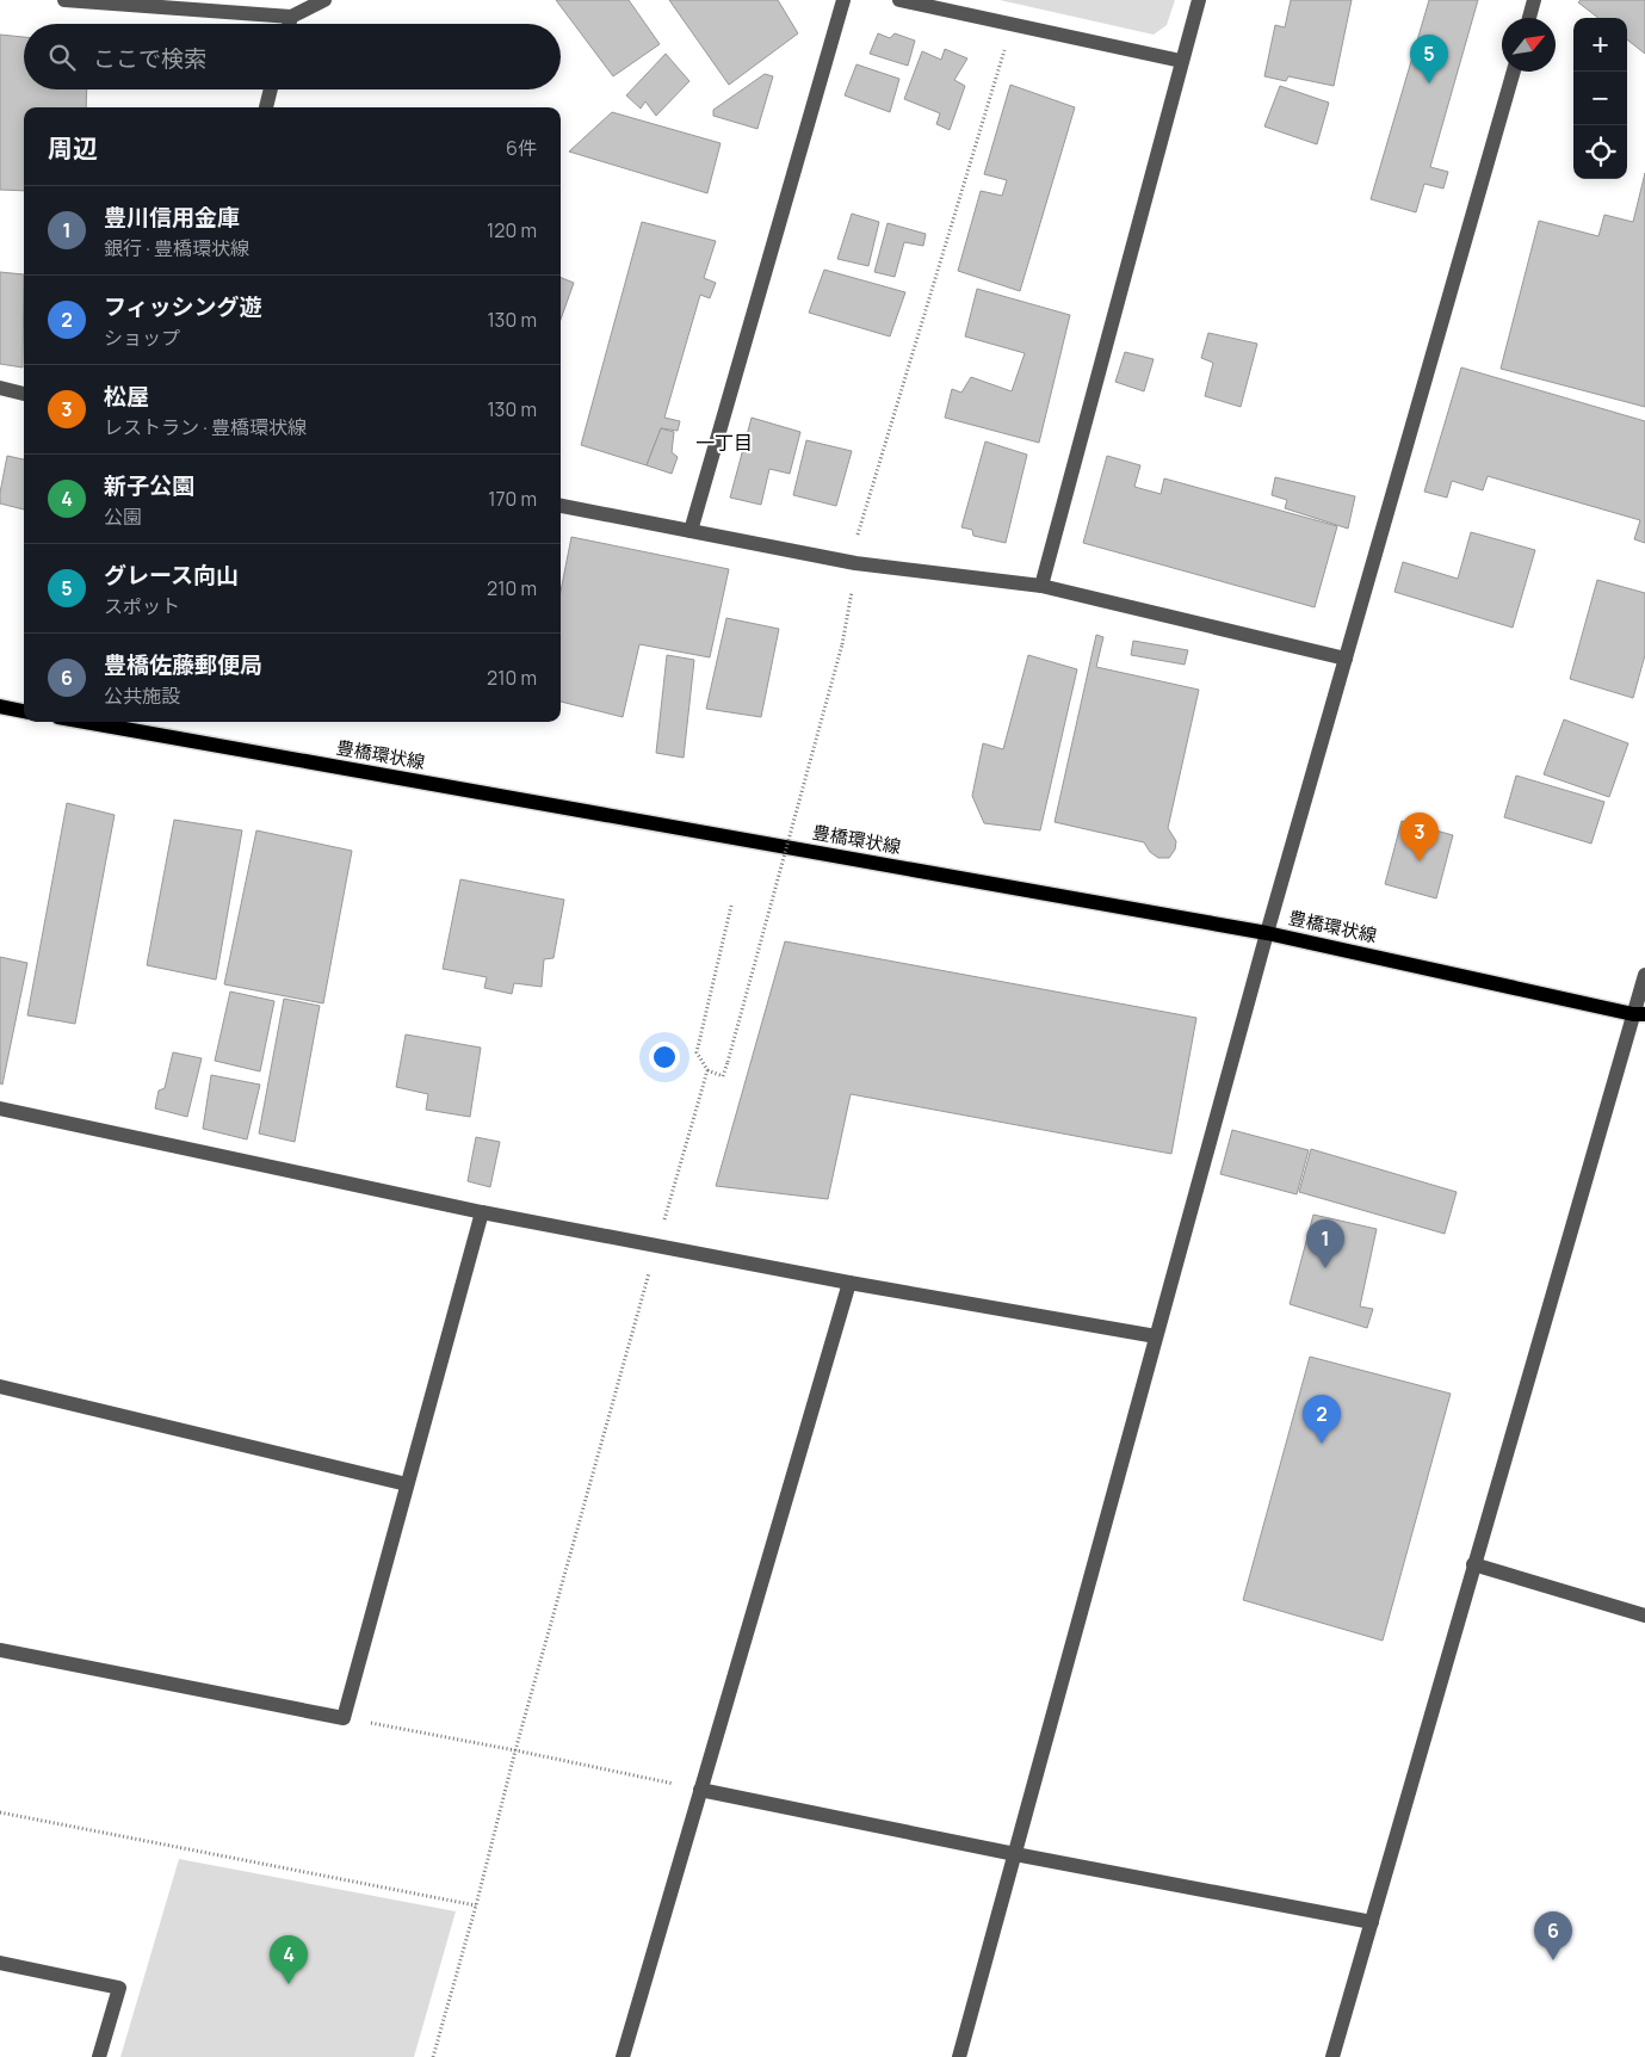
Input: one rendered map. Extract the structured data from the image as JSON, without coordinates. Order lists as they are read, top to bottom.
{
  "streets": {
    "main road": ["豊橋環状線"]
  },
  "districts": ["一丁目"],
  "north": "top right",
  "page": {
    "map_buttons": ["+", "−"],
    "search": "ここで検索",
    "pins": [
      "5",
      "3",
      "1",
      "2",
      "6",
      "4"
    ],
    "heading": ["周辺", "6件"],
    "list": [
      {
        "mark": "1",
        "name": "豊川信用金庫",
        "note": "銀行 · 豊橋環状線",
        "value": "120 m"
      },
      {
        "mark": "2",
        "name": "フィッシング遊",
        "note": "ショップ",
        "value": "130 m"
      },
      {
        "mark": "3",
        "name": "松屋",
        "note": "レストラン · 豊橋環状線",
        "value": "130 m"
      },
      {
        "mark": "4",
        "name": "新子公園",
        "note": "公園",
        "value": "170 m"
      },
      {
        "mark": "5",
        "name": "グレース向山",
        "note": "スポット",
        "value": "210 m"
      },
      {
        "mark": "6",
        "name": "豊橋佐藤郵便局",
        "note": "公共施設",
        "value": "210 m"
      }
    ]
  }
}
